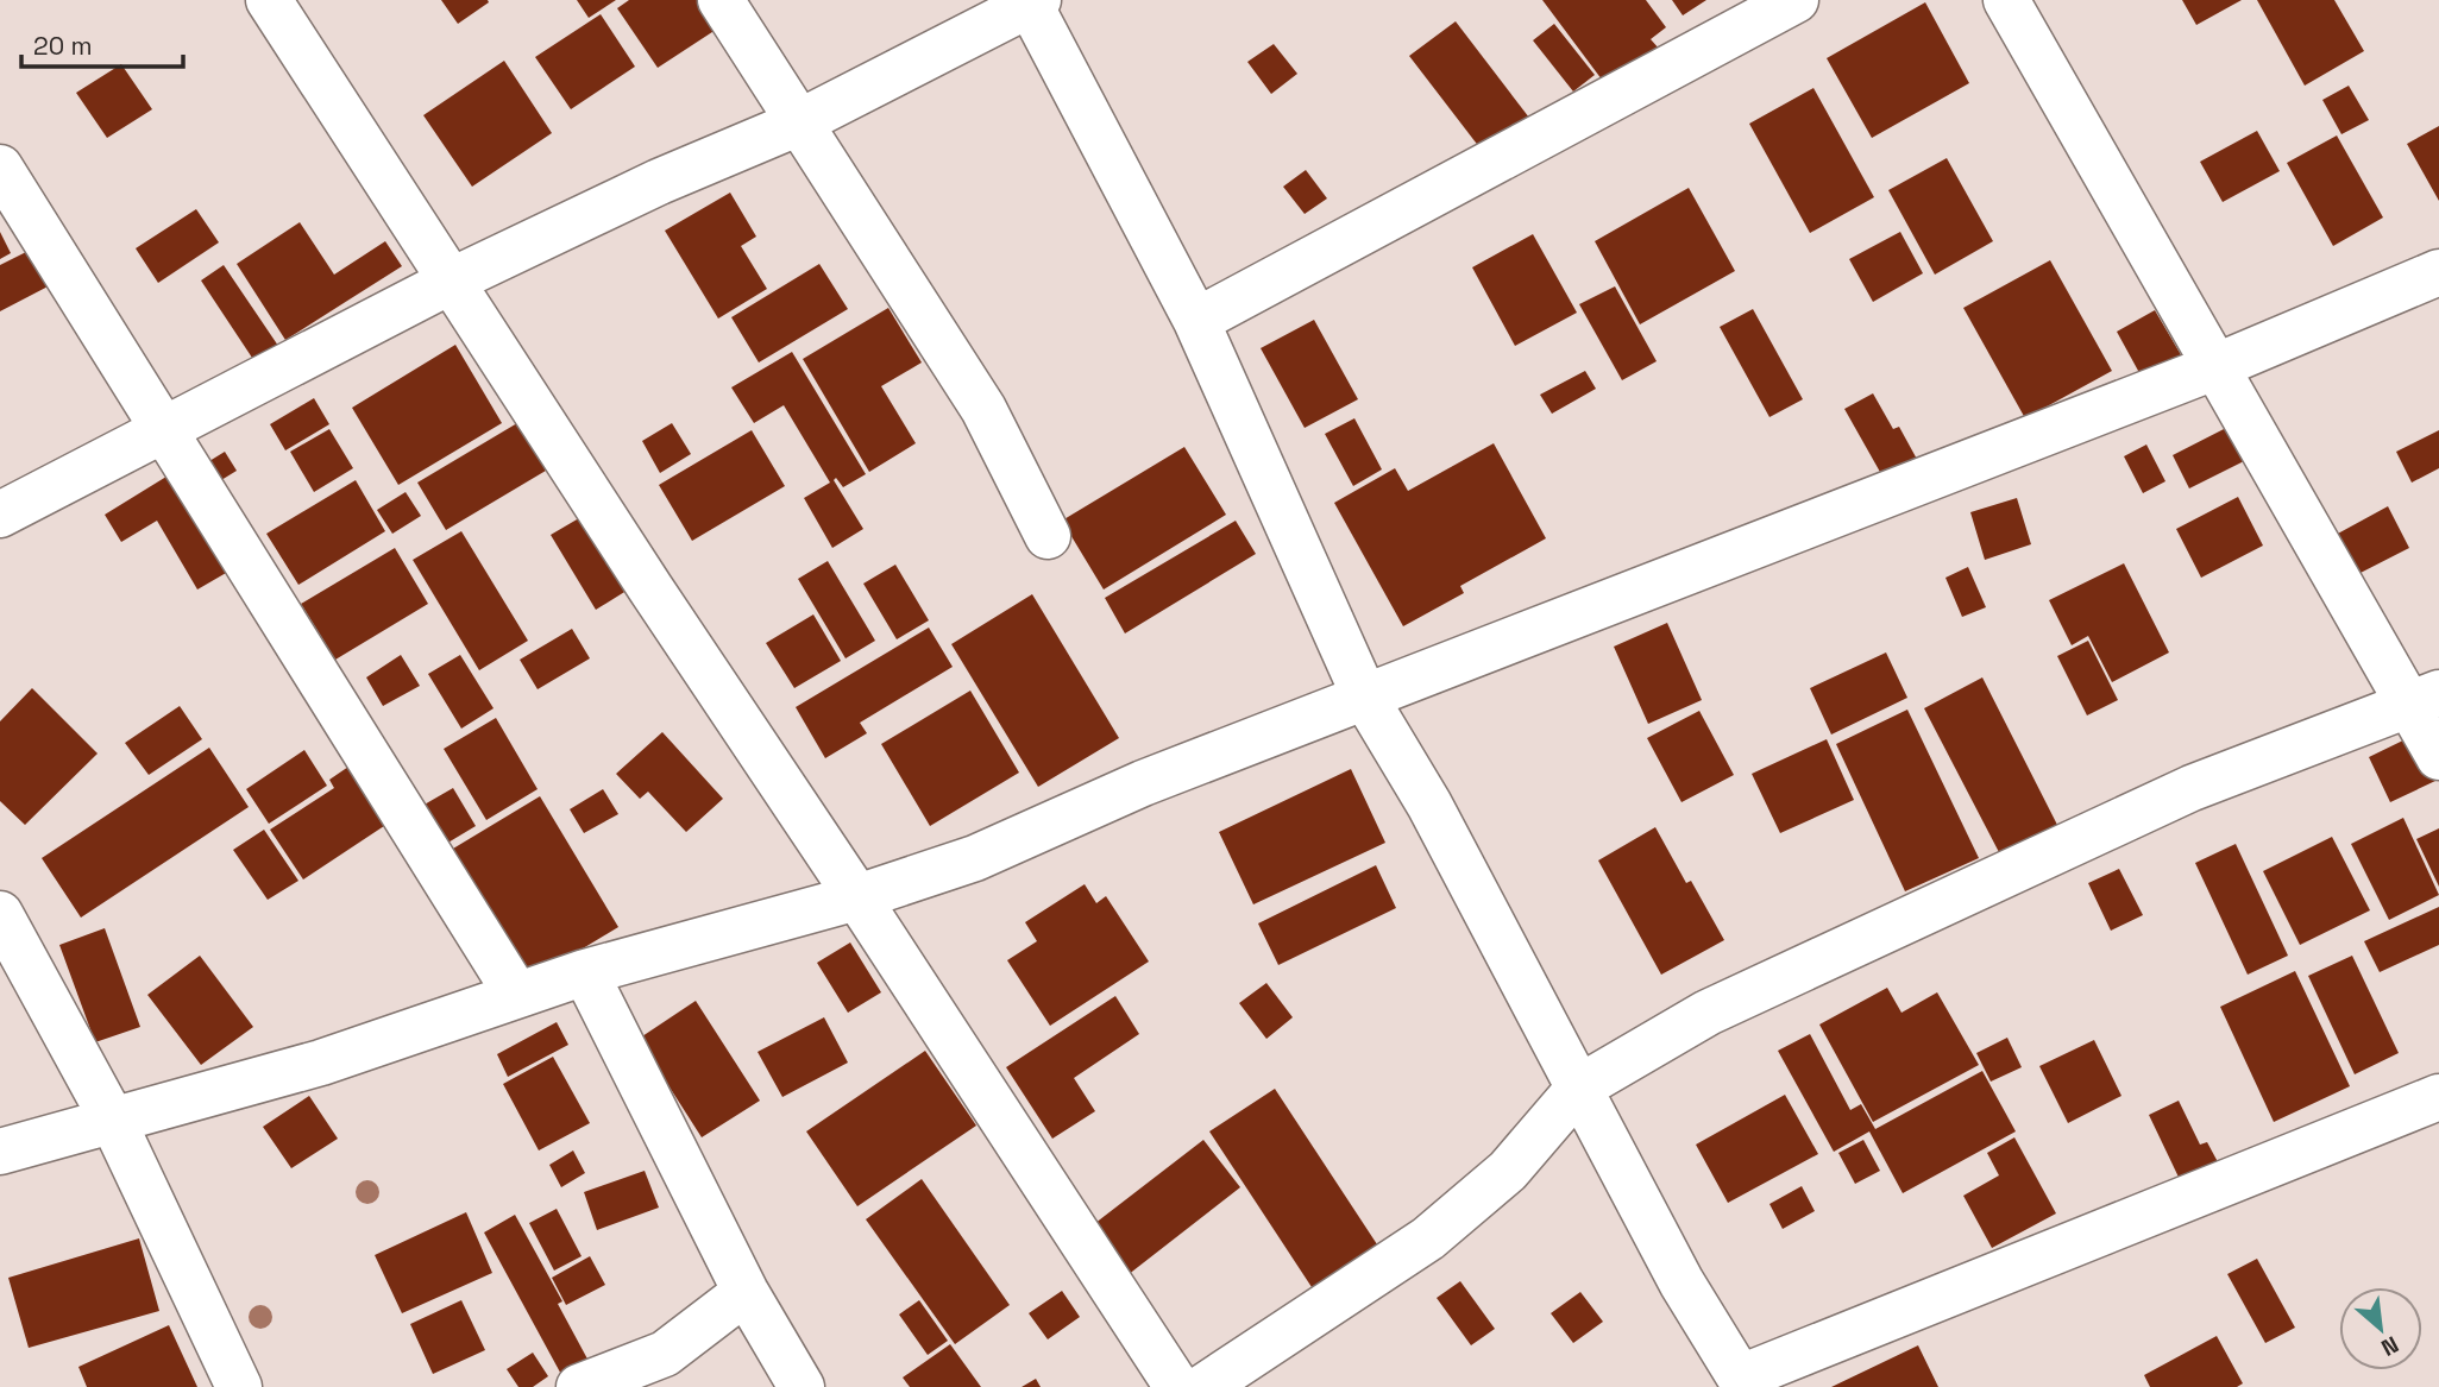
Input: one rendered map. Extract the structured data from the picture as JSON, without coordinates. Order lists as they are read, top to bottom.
{
  "scale_bar": "20 m",
  "north": "bottom right"
}
